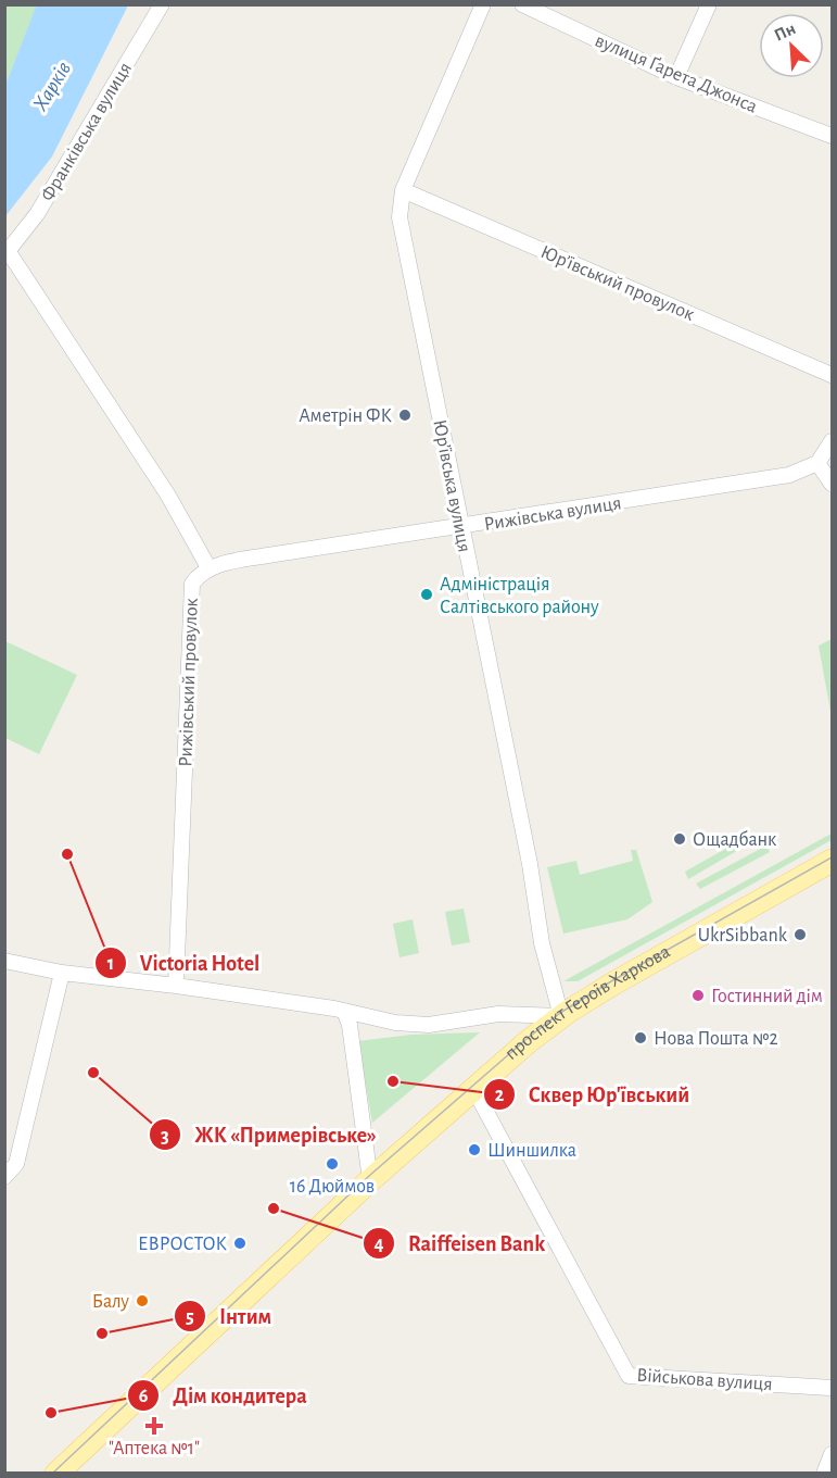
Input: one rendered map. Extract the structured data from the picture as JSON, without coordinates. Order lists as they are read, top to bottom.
{
  "streets": {
    "main road": ["проспект Героїв Харкова"],
    "street": [
      "вулиця Ґарета Джонса",
      "Франківська вулиця",
      "Юр’ївський провулок",
      "Юр’ївська вулиця",
      "Рижівська вулиця",
      "Рижівський провулок",
      "Військова вулиця"
    ]
  },
  "crossings": [
    ["Юр’ївський провулок", "Юр’ївська вулиця"],
    ["Юр’ївська вулиця", "Рижівська вулиця"],
    ["Юр’ївська вулиця", "проспект Героїв Харкова"],
    ["Рижівська вулиця", "Рижівський провулок"],
    ["проспект Героїв Харкова", "Військова вулиця"]
  ],
  "water": ["Харків"],
  "places": {
    "other": [
      "Аметрін ФК",
      "Адміністрація Салтівського району",
      "Ощадбанк",
      "Victoria Hotel",
      "UkrSibbank",
      "Гостинний дім",
      "Нова Пошта №2",
      "ЖК «Примерівське»",
      "Сквер Юр'ївський",
      "Шиншилка",
      "16 Дюймов",
      "Raiffeisen Bank",
      "ЕВРОСТОК",
      "Балу",
      "Інтим",
      "Дім кондитера"
    ],
    "health": ["\"Аптека №1\""]
  },
  "north": "top left"
}
